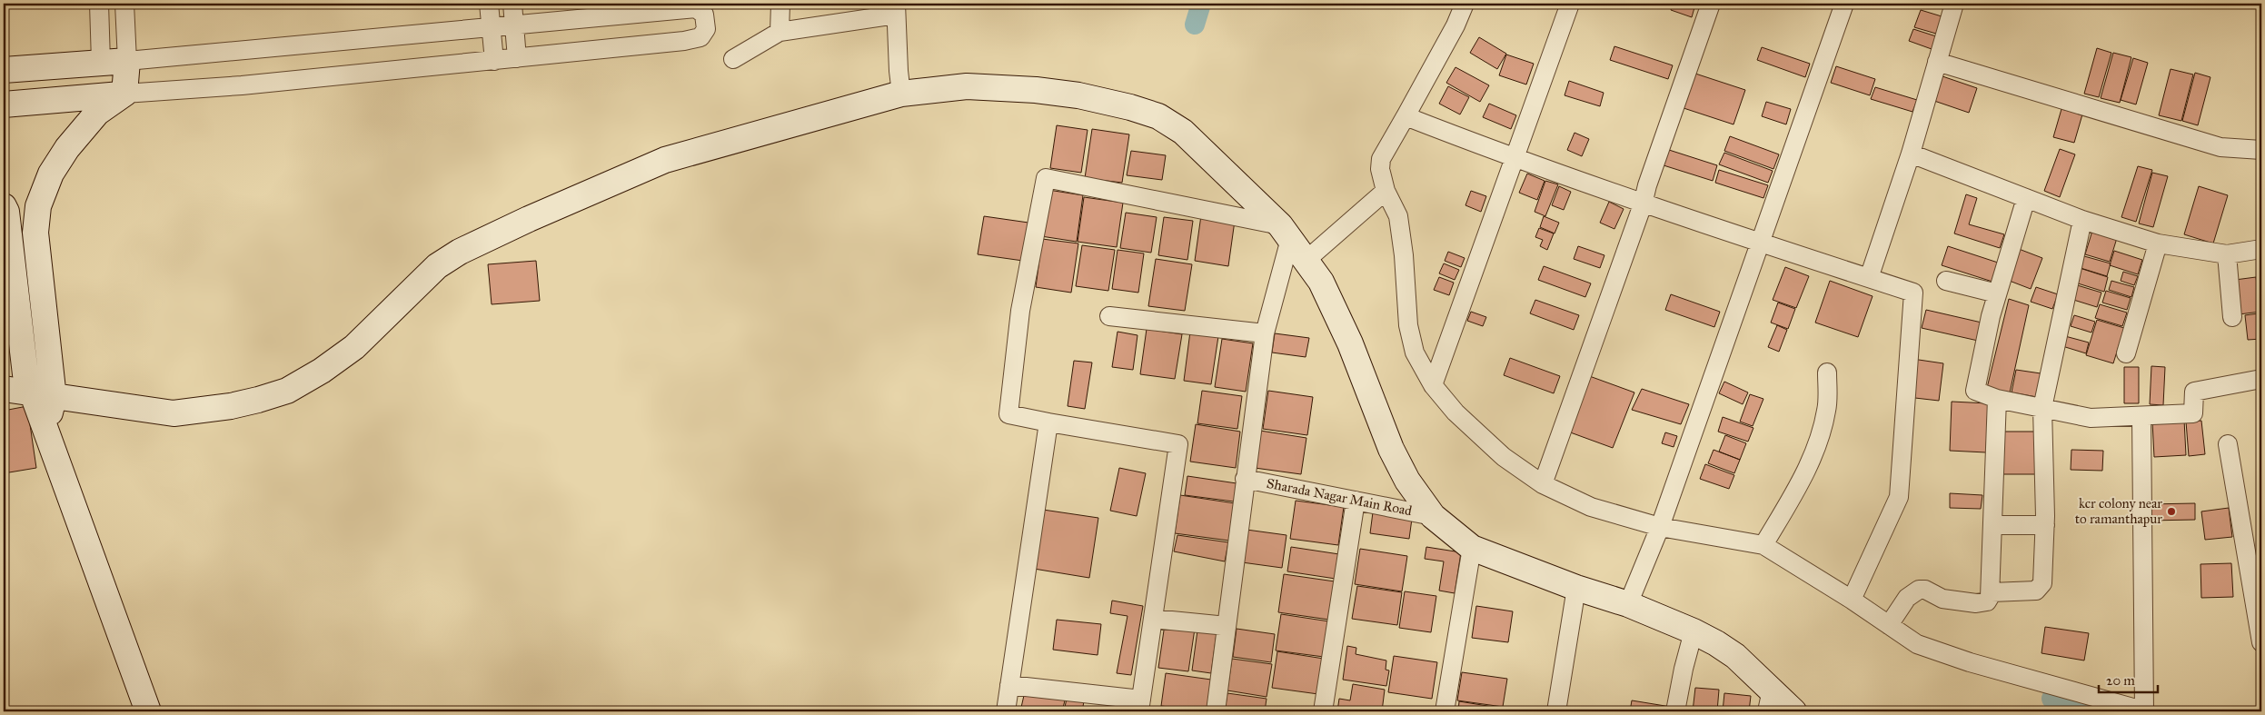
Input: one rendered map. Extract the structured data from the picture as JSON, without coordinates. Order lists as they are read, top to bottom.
{
  "streets": {
    "street": ["Sharada Nagar Main Road"]
  },
  "places": ["kcr colony near to ramanthapur"],
  "scale_bar": "20 m"
}
